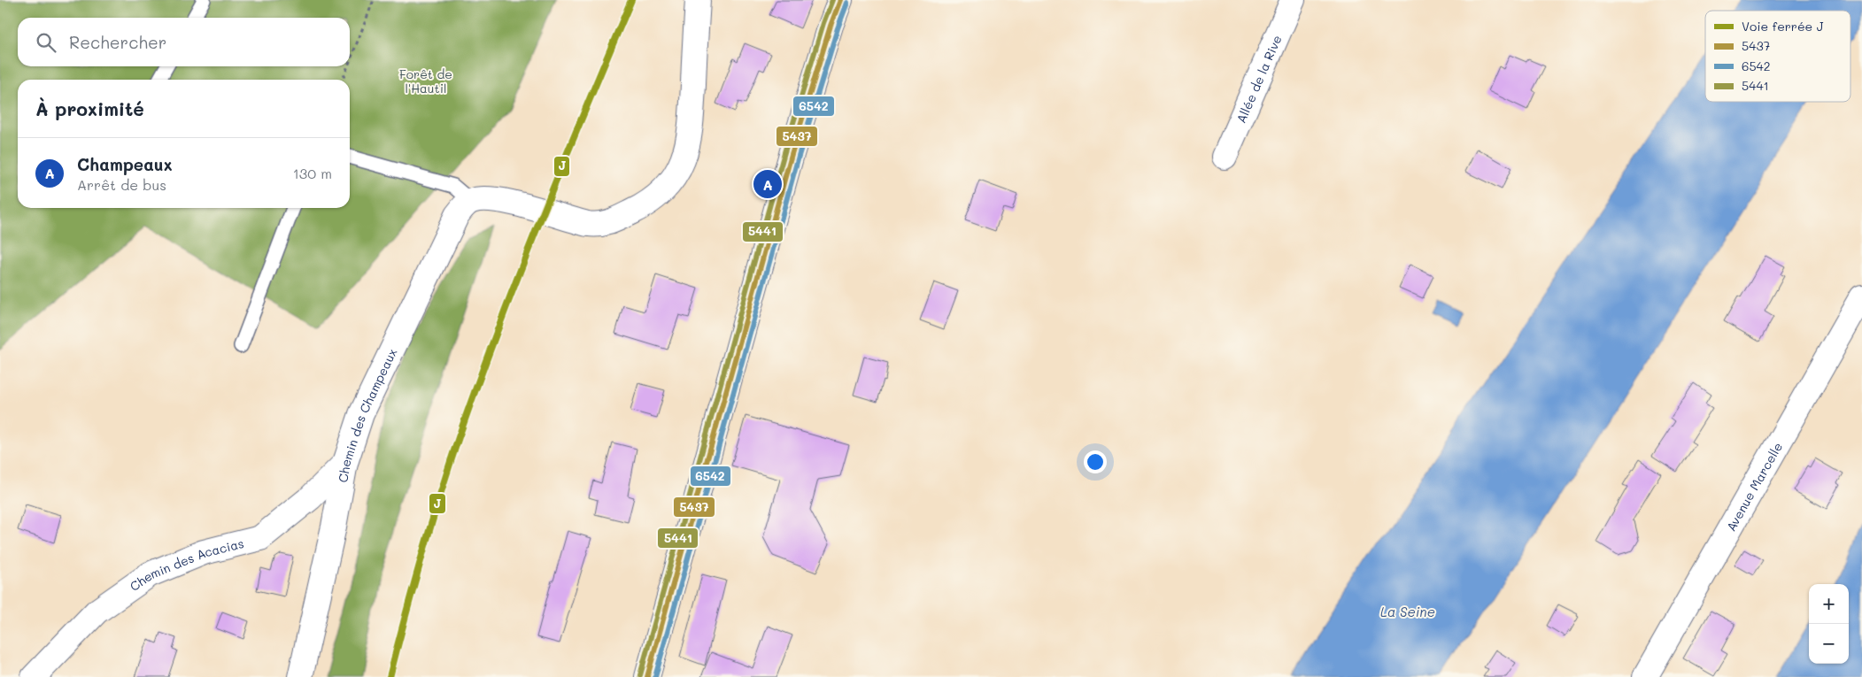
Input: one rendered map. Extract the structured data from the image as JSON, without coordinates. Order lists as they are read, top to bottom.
{
  "streets": {
    "street": [
      "Allée de la Rive",
      "Chemin des Champeaux",
      "Avenue Marcelle",
      "Chemin des Acacias"
    ]
  },
  "crossings": [
    ["Chemin des Champeaux", "Chemin des Acacias"]
  ],
  "water": ["La Seine"],
  "parks": ["Forêt de l'Hautil"],
  "lines": [
    "rail line J",
    "transit line 5437",
    "transit line 5441",
    "transit line 6542"
  ],
  "legend": [
    "Voie ferrée J",
    "5437",
    "6542",
    "5441"
  ],
  "page": {
    "search": "Rechercher",
    "heading": "À proximité",
    "list": [
      {
        "mark": "A",
        "name": "Champeaux",
        "note": "Arrêt de bus",
        "value": "130 m"
      }
    ],
    "pins": "A",
    "map_buttons": ["+", "−"]
  }
}
